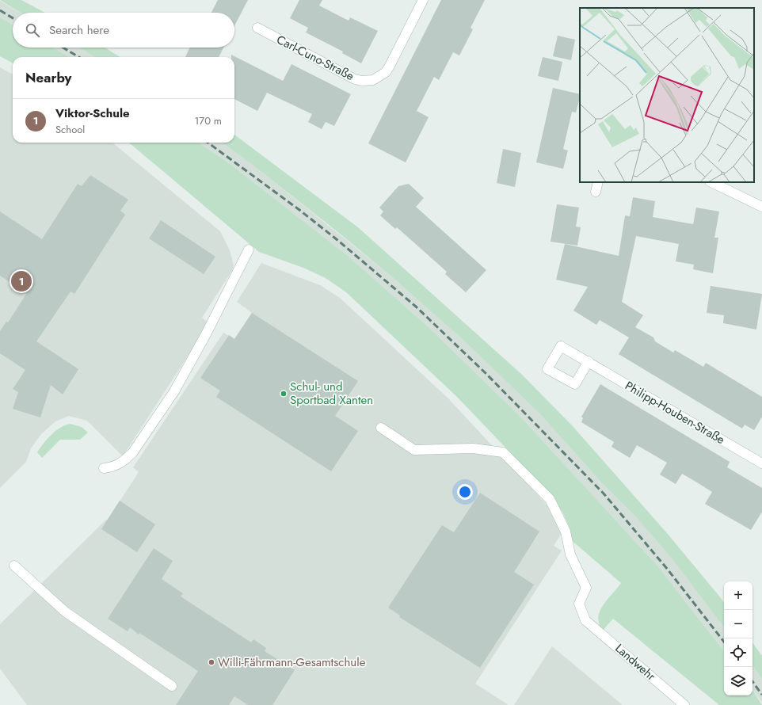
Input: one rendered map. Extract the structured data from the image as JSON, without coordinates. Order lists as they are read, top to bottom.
{
  "streets": {
    "street": ["Carl-Cuno-Straße", "Philipp-Houben-Straße", "Landwehr"]
  },
  "places": ["Schul- und Sportbad Xanten", "Willi-Fährmann-Gesamtschule"],
  "page": {
    "search": "Search here",
    "heading": "Nearby",
    "list": [
      {
        "mark": "1",
        "name": "Viktor-Schule",
        "note": "School",
        "value": "170 m"
      }
    ],
    "pins": "1",
    "map_buttons": ["+", "−"]
  }
}
